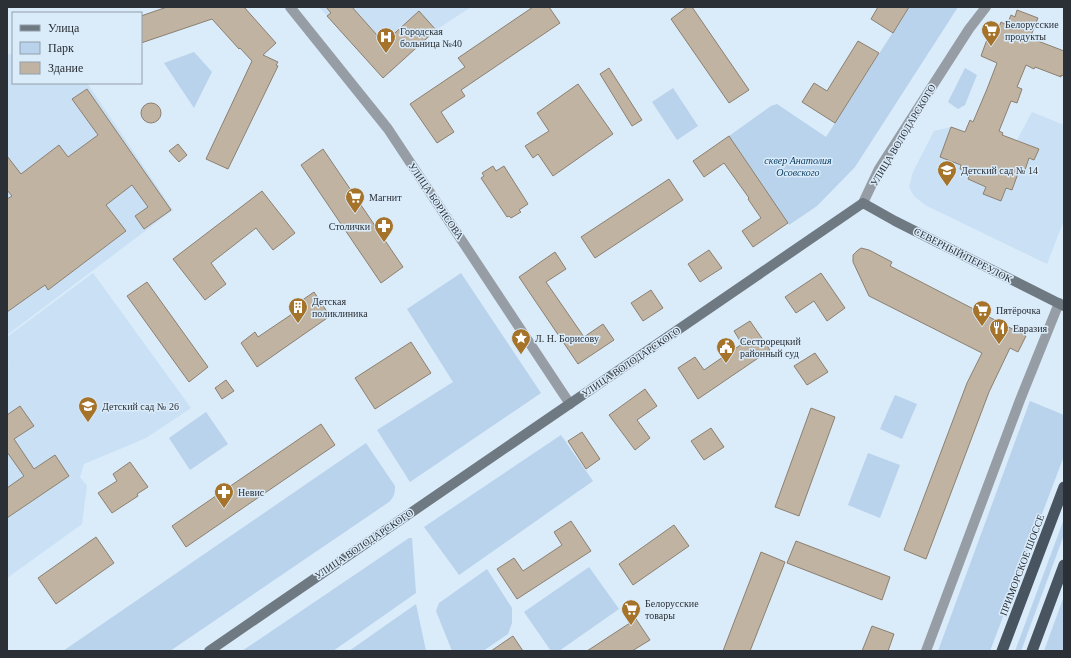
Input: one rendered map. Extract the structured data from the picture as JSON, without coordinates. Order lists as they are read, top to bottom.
{
  "streets": {
    "highway": ["ПРИМОРСКОЕ ШОССЕ"],
    "main road": ["УЛИЦА ВОЛОДАРСКОГО", "СЕВЕРНЫЙ ПЕРЕУЛОК"],
    "street": ["УЛИЦА БОРИСОВА"]
  },
  "crossings": [
    ["УЛИЦА ВОЛОДАРСКОГО", "УЛИЦА БОРИСОВА"],
    ["УЛИЦА ВОЛОДАРСКОГО", "СЕВЕРНЫЙ ПЕРЕУЛОК"]
  ],
  "parks": ["сквер Анатолия Осовского"],
  "places": {
    "supermarket": [
      "Белорусские продукты",
      "Магнит",
      "Пятёрочка",
      "Белорусские товары"
    ],
    "hospital": ["Городская больница №40"],
    "school or university": ["Детский сад № 14", "Детский сад № 26"],
    "pharmacy": ["Столички", "Невис"],
    "building": ["Детская поликлиника"],
    "restaurant": ["Евразия"],
    "place": ["Л. Н. Борисову"],
    "public building": ["Сестрорецкий районный суд"]
  },
  "legend": ["Улица", "Парк", "Здание"]
}
